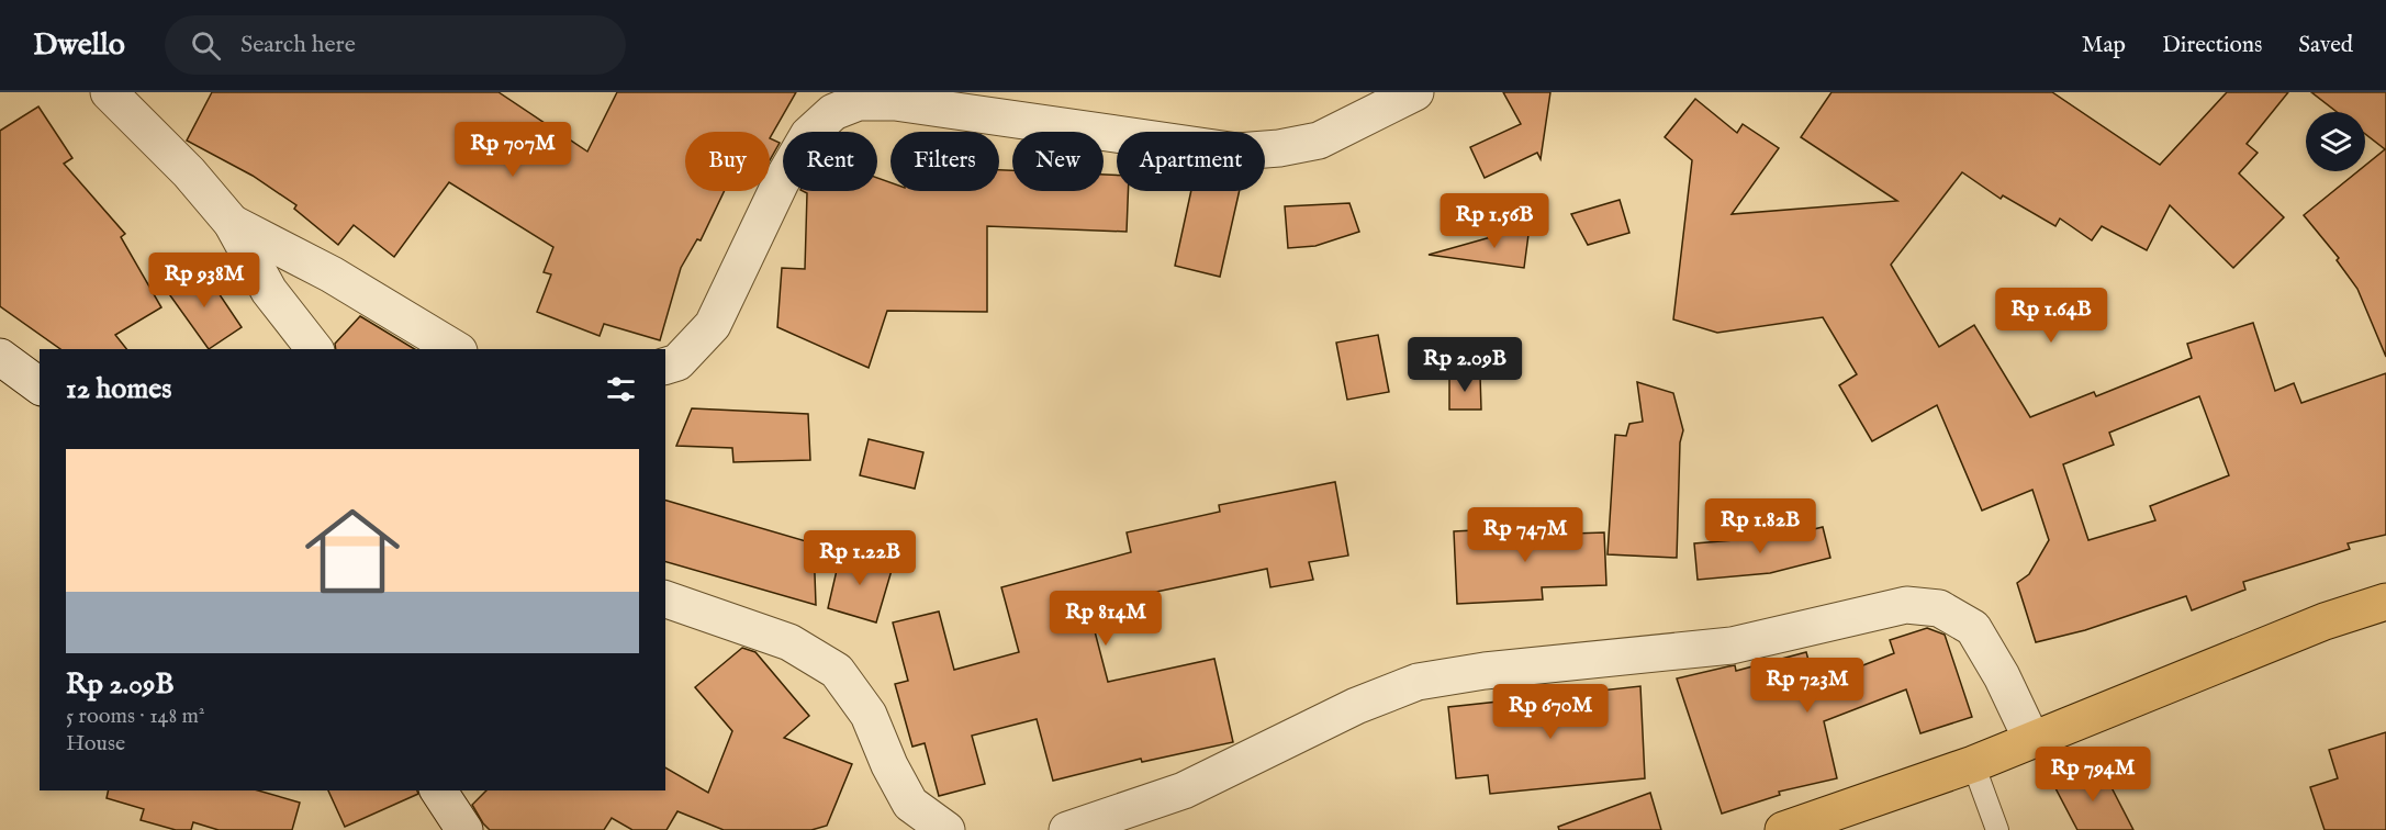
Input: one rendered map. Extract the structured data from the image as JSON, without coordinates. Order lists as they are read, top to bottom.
{
  "page": {
    "header": "Dwello",
    "search": "Search here",
    "nav": ["Map", "Directions", "Saved"],
    "price": [
      "Rp 707M",
      "Rp 1.56B",
      "Rp 938M",
      "Rp 1.64B",
      "Rp 2.09B",
      "Rp 1.82B",
      "Rp 747M",
      "Rp 1.22B",
      "Rp 814M",
      "Rp 723M",
      "Rp 670M",
      "Rp 794M"
    ],
    "chip": [
      "Buy",
      "Rent",
      "Filters",
      "New",
      "Apartment"
    ],
    "heading": "12 homes",
    "list": [
      {
        "name": "Rp 2.09B",
        "note": "5 rooms · 148 m² · House"
      }
    ]
  }
}
